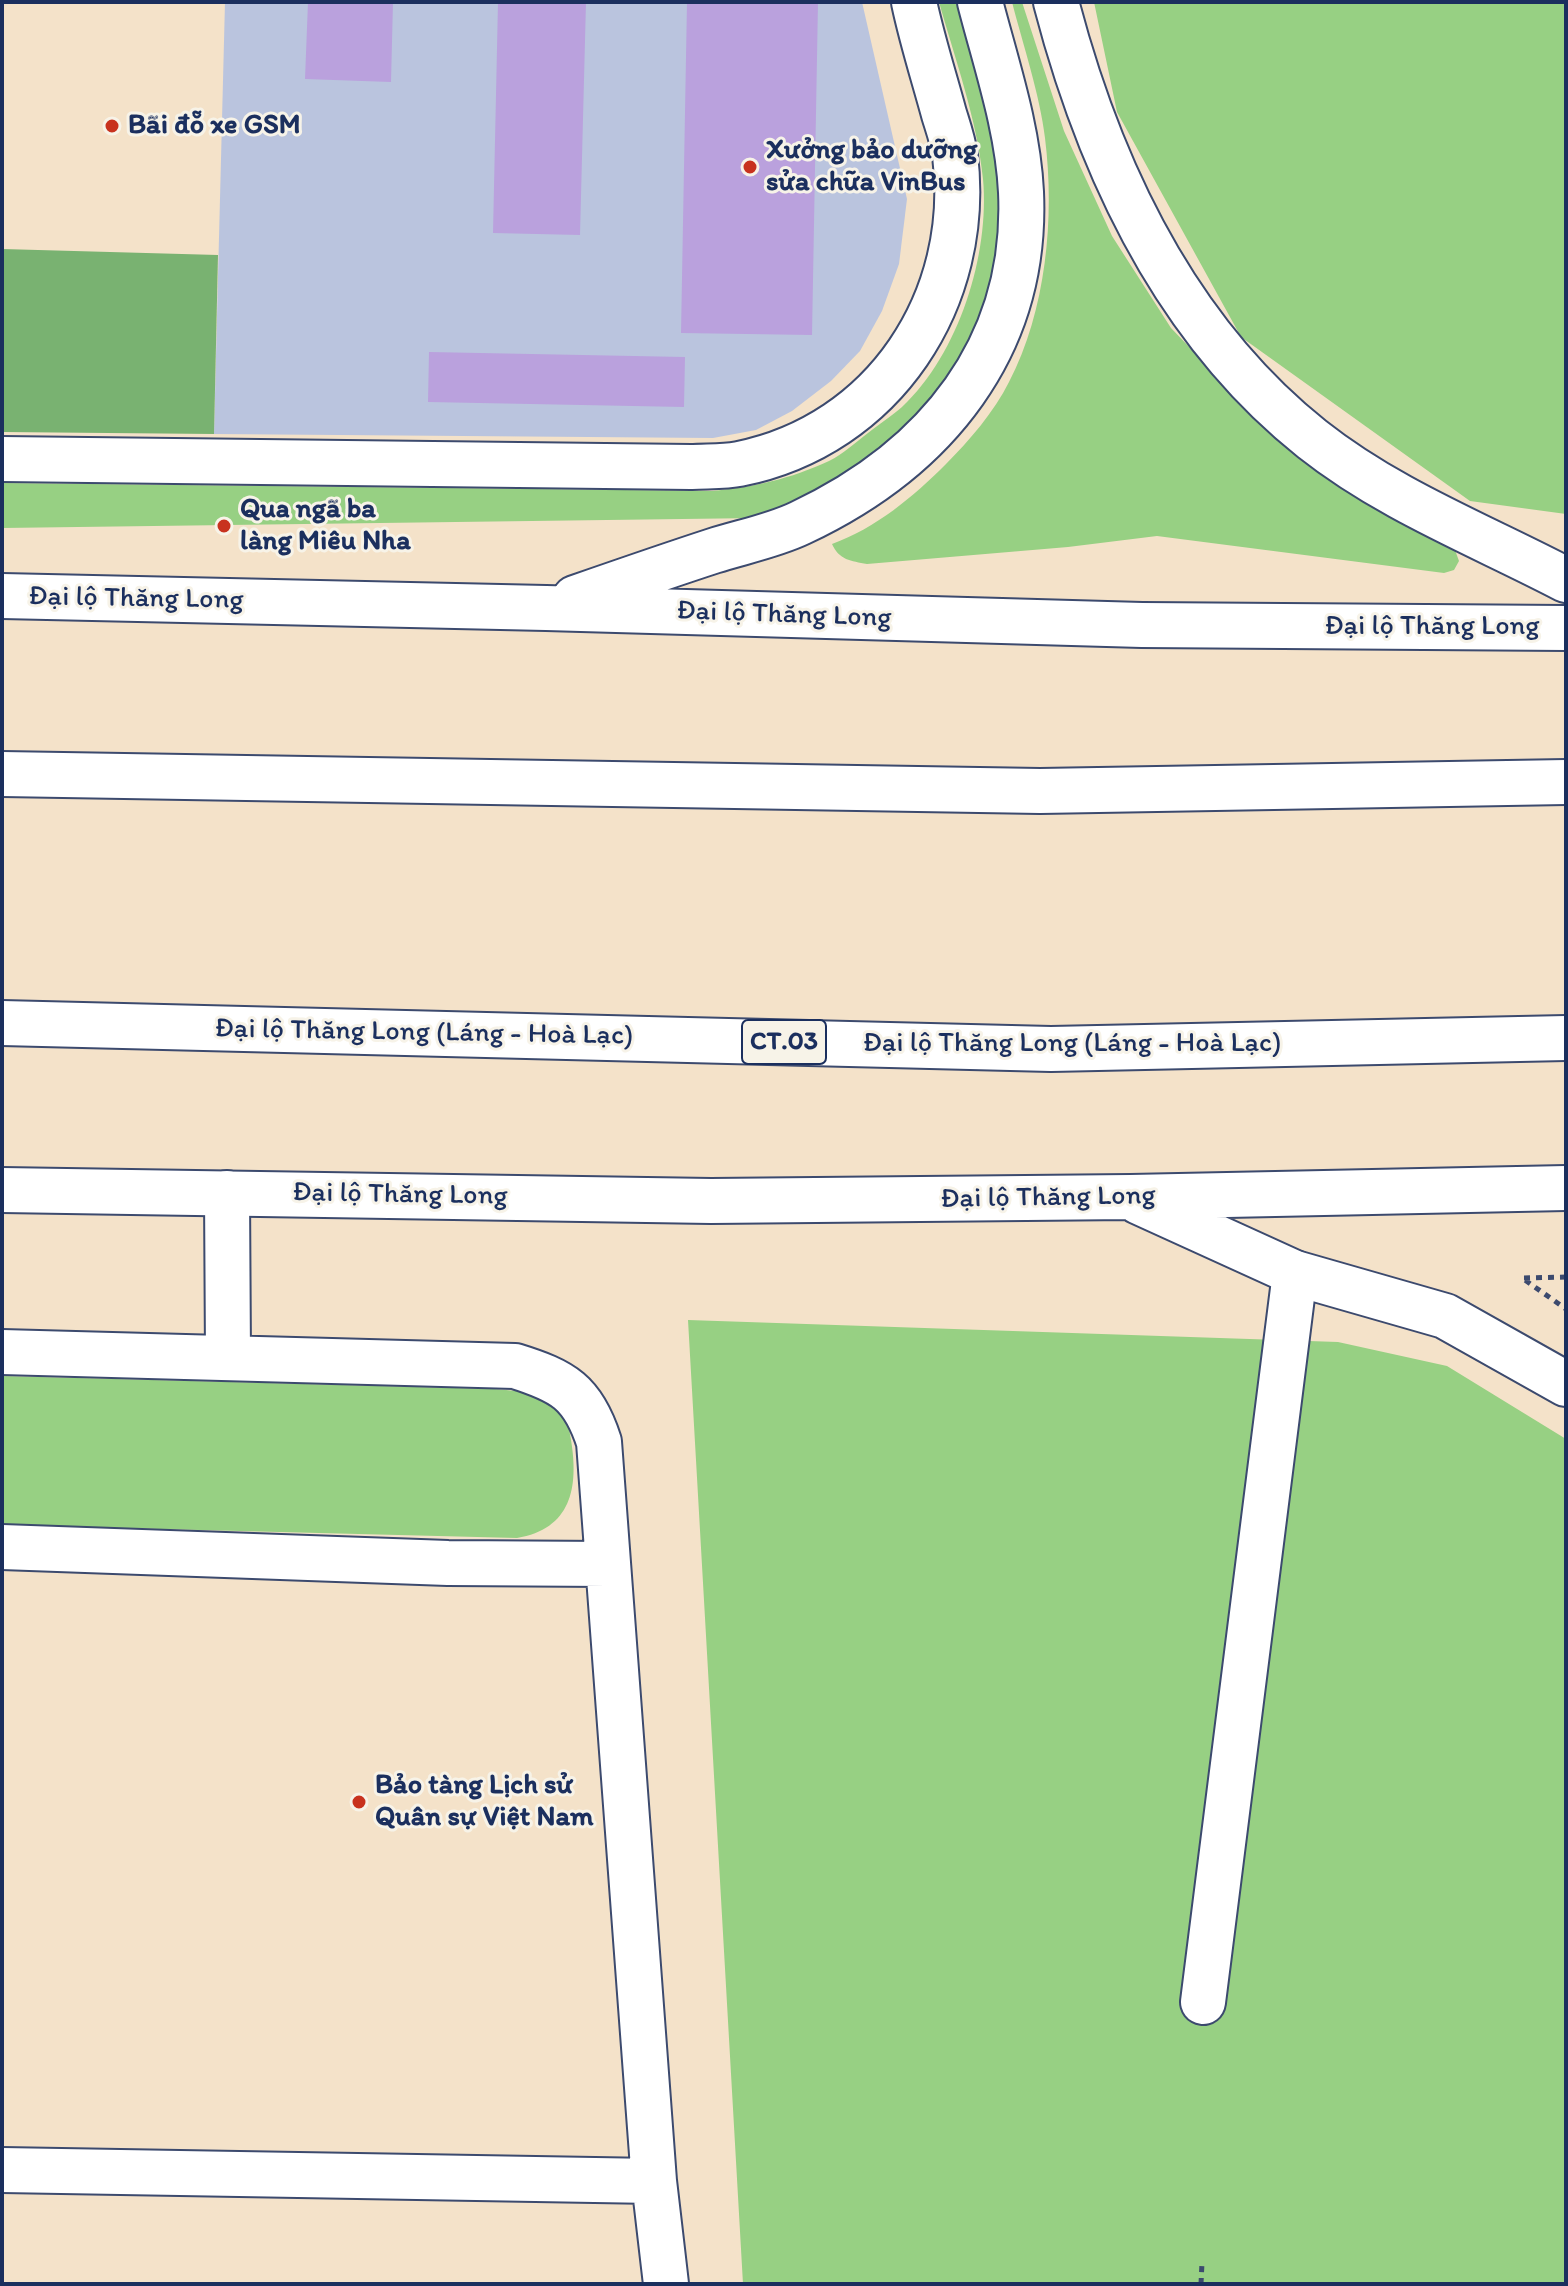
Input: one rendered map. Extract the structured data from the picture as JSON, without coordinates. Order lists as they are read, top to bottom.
{
  "streets": {
    "main road": ["Đại lộ Thăng Long", "Đại lộ Thăng Long (Láng - Hoà Lạc)", "CT.03"]
  },
  "places": [
    "Bãi đỗ xe GSM",
    "Xưởng bảo dưỡng sửa chữa VinBus",
    "Qua ngã ba làng Miêu Nha",
    "Bảo tàng Lịch sử Quân sự Việt Nam"
  ]
}
